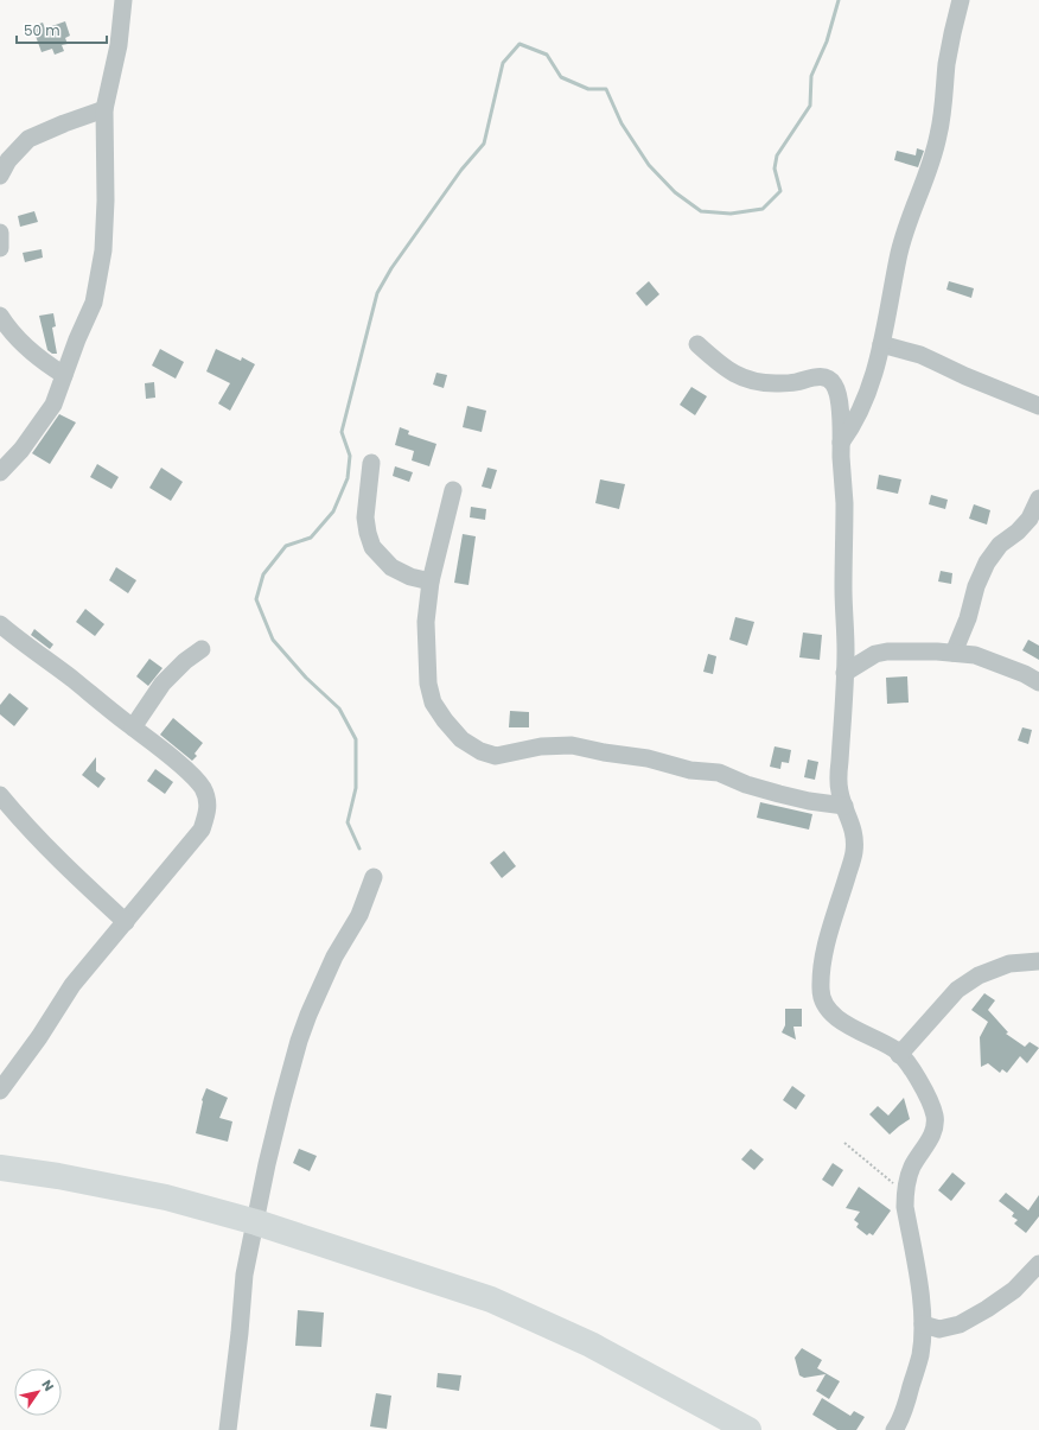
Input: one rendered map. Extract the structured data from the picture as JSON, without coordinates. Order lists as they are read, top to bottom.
{
  "scale_bar": "50 m",
  "north": "top right"
}
